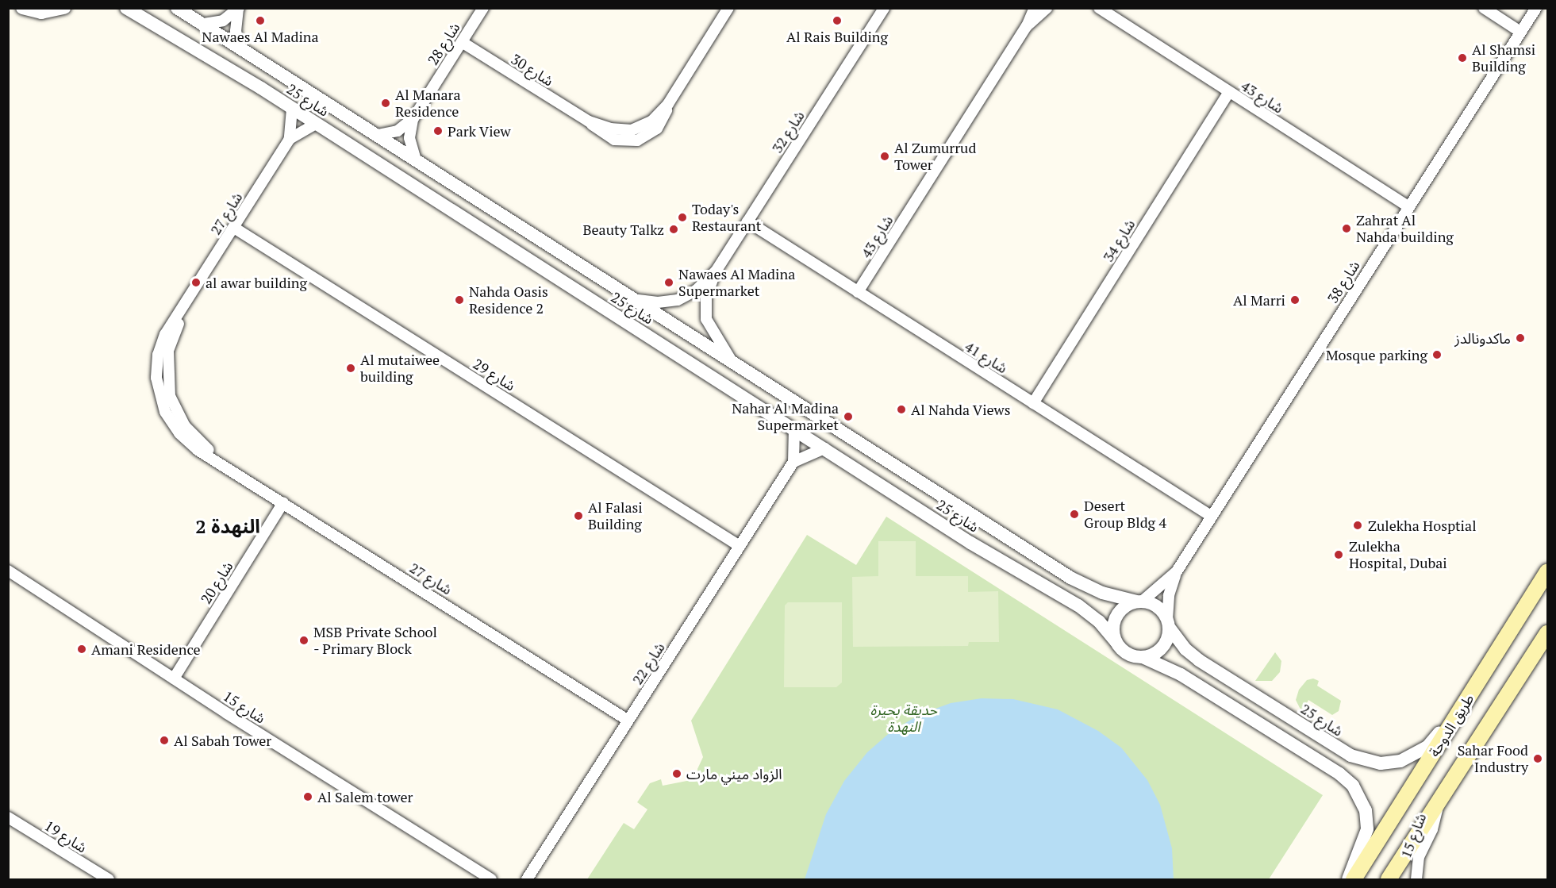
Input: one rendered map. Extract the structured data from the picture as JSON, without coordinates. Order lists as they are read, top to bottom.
{
  "streets": {
    "main road": ["طريق الدوحة"],
    "street": [
      "شارع 28",
      "شارع 30",
      "شارع 43",
      "شارع 25",
      "شارع 32",
      "شارع 27",
      "شارع 34",
      "شارع 38",
      "شارع 41",
      "شارع 29",
      "شارع 20",
      "شارع 22",
      "شارع 15",
      "شارع 19"
    ]
  },
  "crossings": [
    ["شارع 28", "شارع 30"],
    ["شارع 28", "شارع 25"],
    ["شارع 43", "شارع 34"],
    ["شارع 43", "شارع 38"],
    ["شارع 43", "شارع 41"],
    ["شارع 25", "شارع 32"],
    ["شارع 25", "شارع 27"],
    ["شارع 25", "شارع 38"],
    ["شارع 25", "طريق الدوحة"],
    ["شارع 32", "شارع 41"],
    ["شارع 27", "شارع 29"],
    ["شارع 27", "شارع 20"],
    ["شارع 27", "شارع 22"],
    ["شارع 34", "شارع 41"],
    ["شارع 38", "شارع 41"],
    ["شارع 29", "شارع 22"],
    ["شارع 20", "شارع 15"]
  ],
  "districts": ["النهدة 2"],
  "parks": ["حديقة بحيرة النهدة"],
  "places": [
    "Nawaes Al Madina",
    "Al Rais Building",
    "Al Shamsi Building",
    "Al Manara Residence",
    "Park View",
    "Al Zumurrud Tower",
    "Today's Restaurant",
    "Zahrat Al Nahda building",
    "Beauty Talkz",
    "al awar building",
    "Nawaes Al Madina Supermarket",
    "Nahda Oasis Residence 2",
    "Al Marri",
    "ماكدونالدز",
    "Mosque parking",
    "Al mutaiwee building",
    "Al Nahda Views",
    "Nahar Al Madina Supermarket",
    "Desert Group Bldg 4",
    "Al Falasi Building",
    "Zulekha Hosptial",
    "Zulekha Hospital, Dubai",
    "MSB Private School - Primary Block",
    "Amani Residence",
    "Al Sabah Tower",
    "Sahar Food Industry",
    "الزواد ميني مارت",
    "Al Salem tower"
  ]
}
